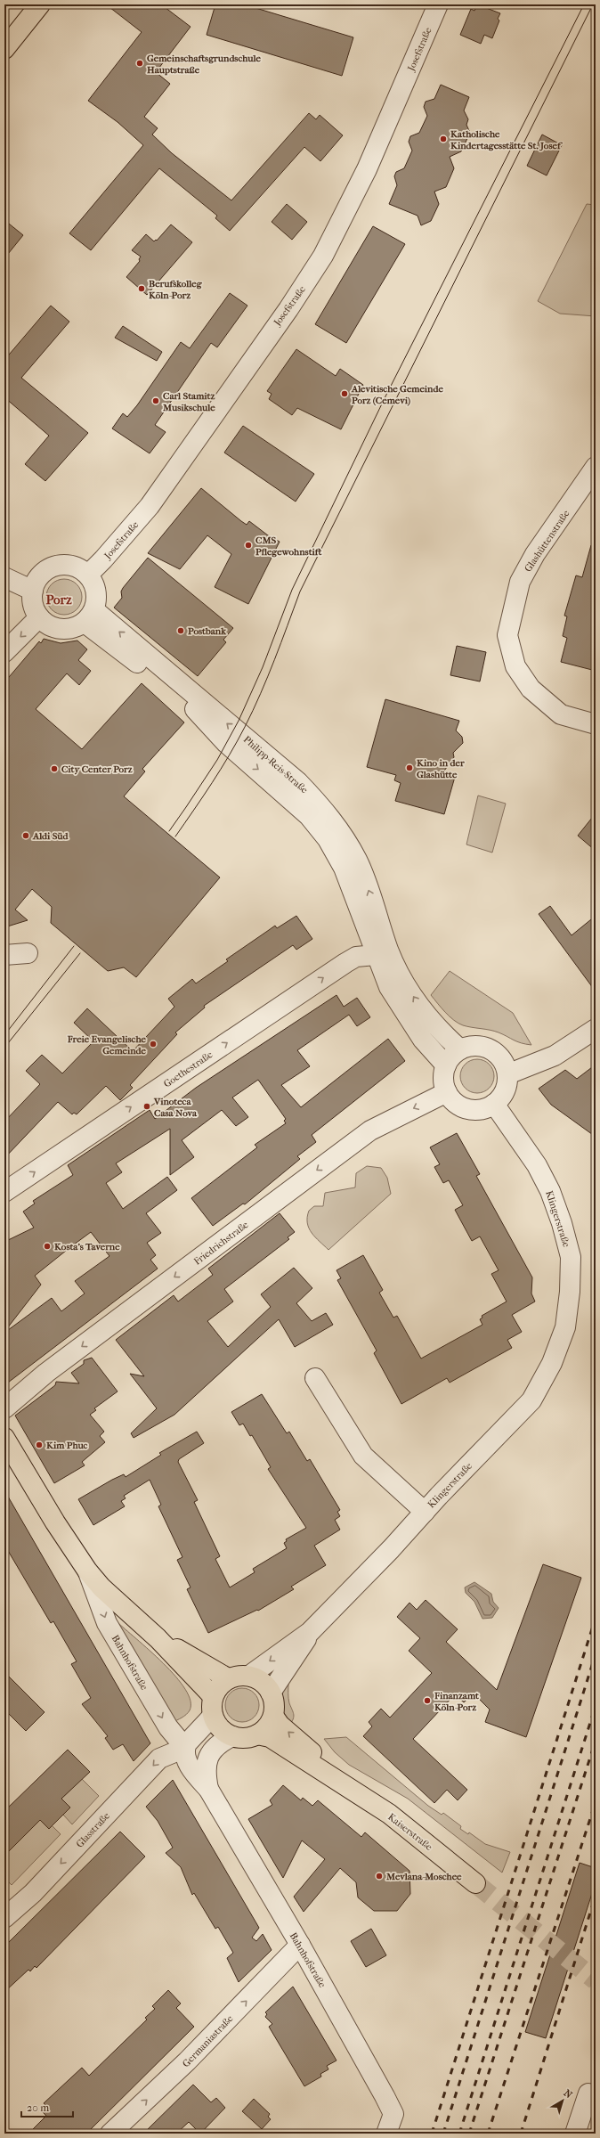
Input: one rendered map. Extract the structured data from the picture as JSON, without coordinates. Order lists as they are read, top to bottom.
{
  "streets": {
    "main road": ["Bahnhofstraße", "Kaiserstraße"],
    "street": [
      "Josefstraße",
      "Glashüttenstraße",
      "Philipp-Reis-Straße",
      "Goethestraße",
      "Klingerstraße",
      "Friedrichstraße",
      "Glasstraße",
      "Germaniastraße"
    ]
  },
  "crossings": [
    ["Josefstraße", "Philipp-Reis-Straße"],
    ["Philipp-Reis-Straße", "Goethestraße"],
    ["Philipp-Reis-Straße", "Klingerstraße"],
    ["Philipp-Reis-Straße", "Friedrichstraße"],
    ["Klingerstraße", "Friedrichstraße"],
    ["Klingerstraße", "Bahnhofstraße"],
    ["Klingerstraße", "Kaiserstraße"],
    ["Bahnhofstraße", "Glasstraße"],
    ["Bahnhofstraße", "Kaiserstraße"],
    ["Bahnhofstraße", "Germaniastraße"]
  ],
  "one_way": [
    "Goethestraße",
    "Friedrichstraße",
    "Glasstraße",
    "Germaniastraße"
  ],
  "districts": ["Porz"],
  "places": [
    "Gemeinschaftsgrundschule Hauptstraße",
    "Katholische Kindertagesstätte St. Josef",
    "Berufskolleg Köln-Porz",
    "Alevitische Gemeinde Porz (Cemevi)",
    "Carl Stamitz Musikschule",
    "CMS Pflegewohnstift",
    "Postbank",
    "Kino in der Glashütte",
    "City Center Porz",
    "Aldi Süd",
    "Freie Evangelische Gemeinde",
    "Vinoteca Casa Nova",
    "Kosta's Taverne",
    "Kim Phuc",
    "Finanzamt Köln-Porz",
    "Mevlana-Moschee"
  ],
  "scale_bar": "20 m",
  "north": "top right"
}
